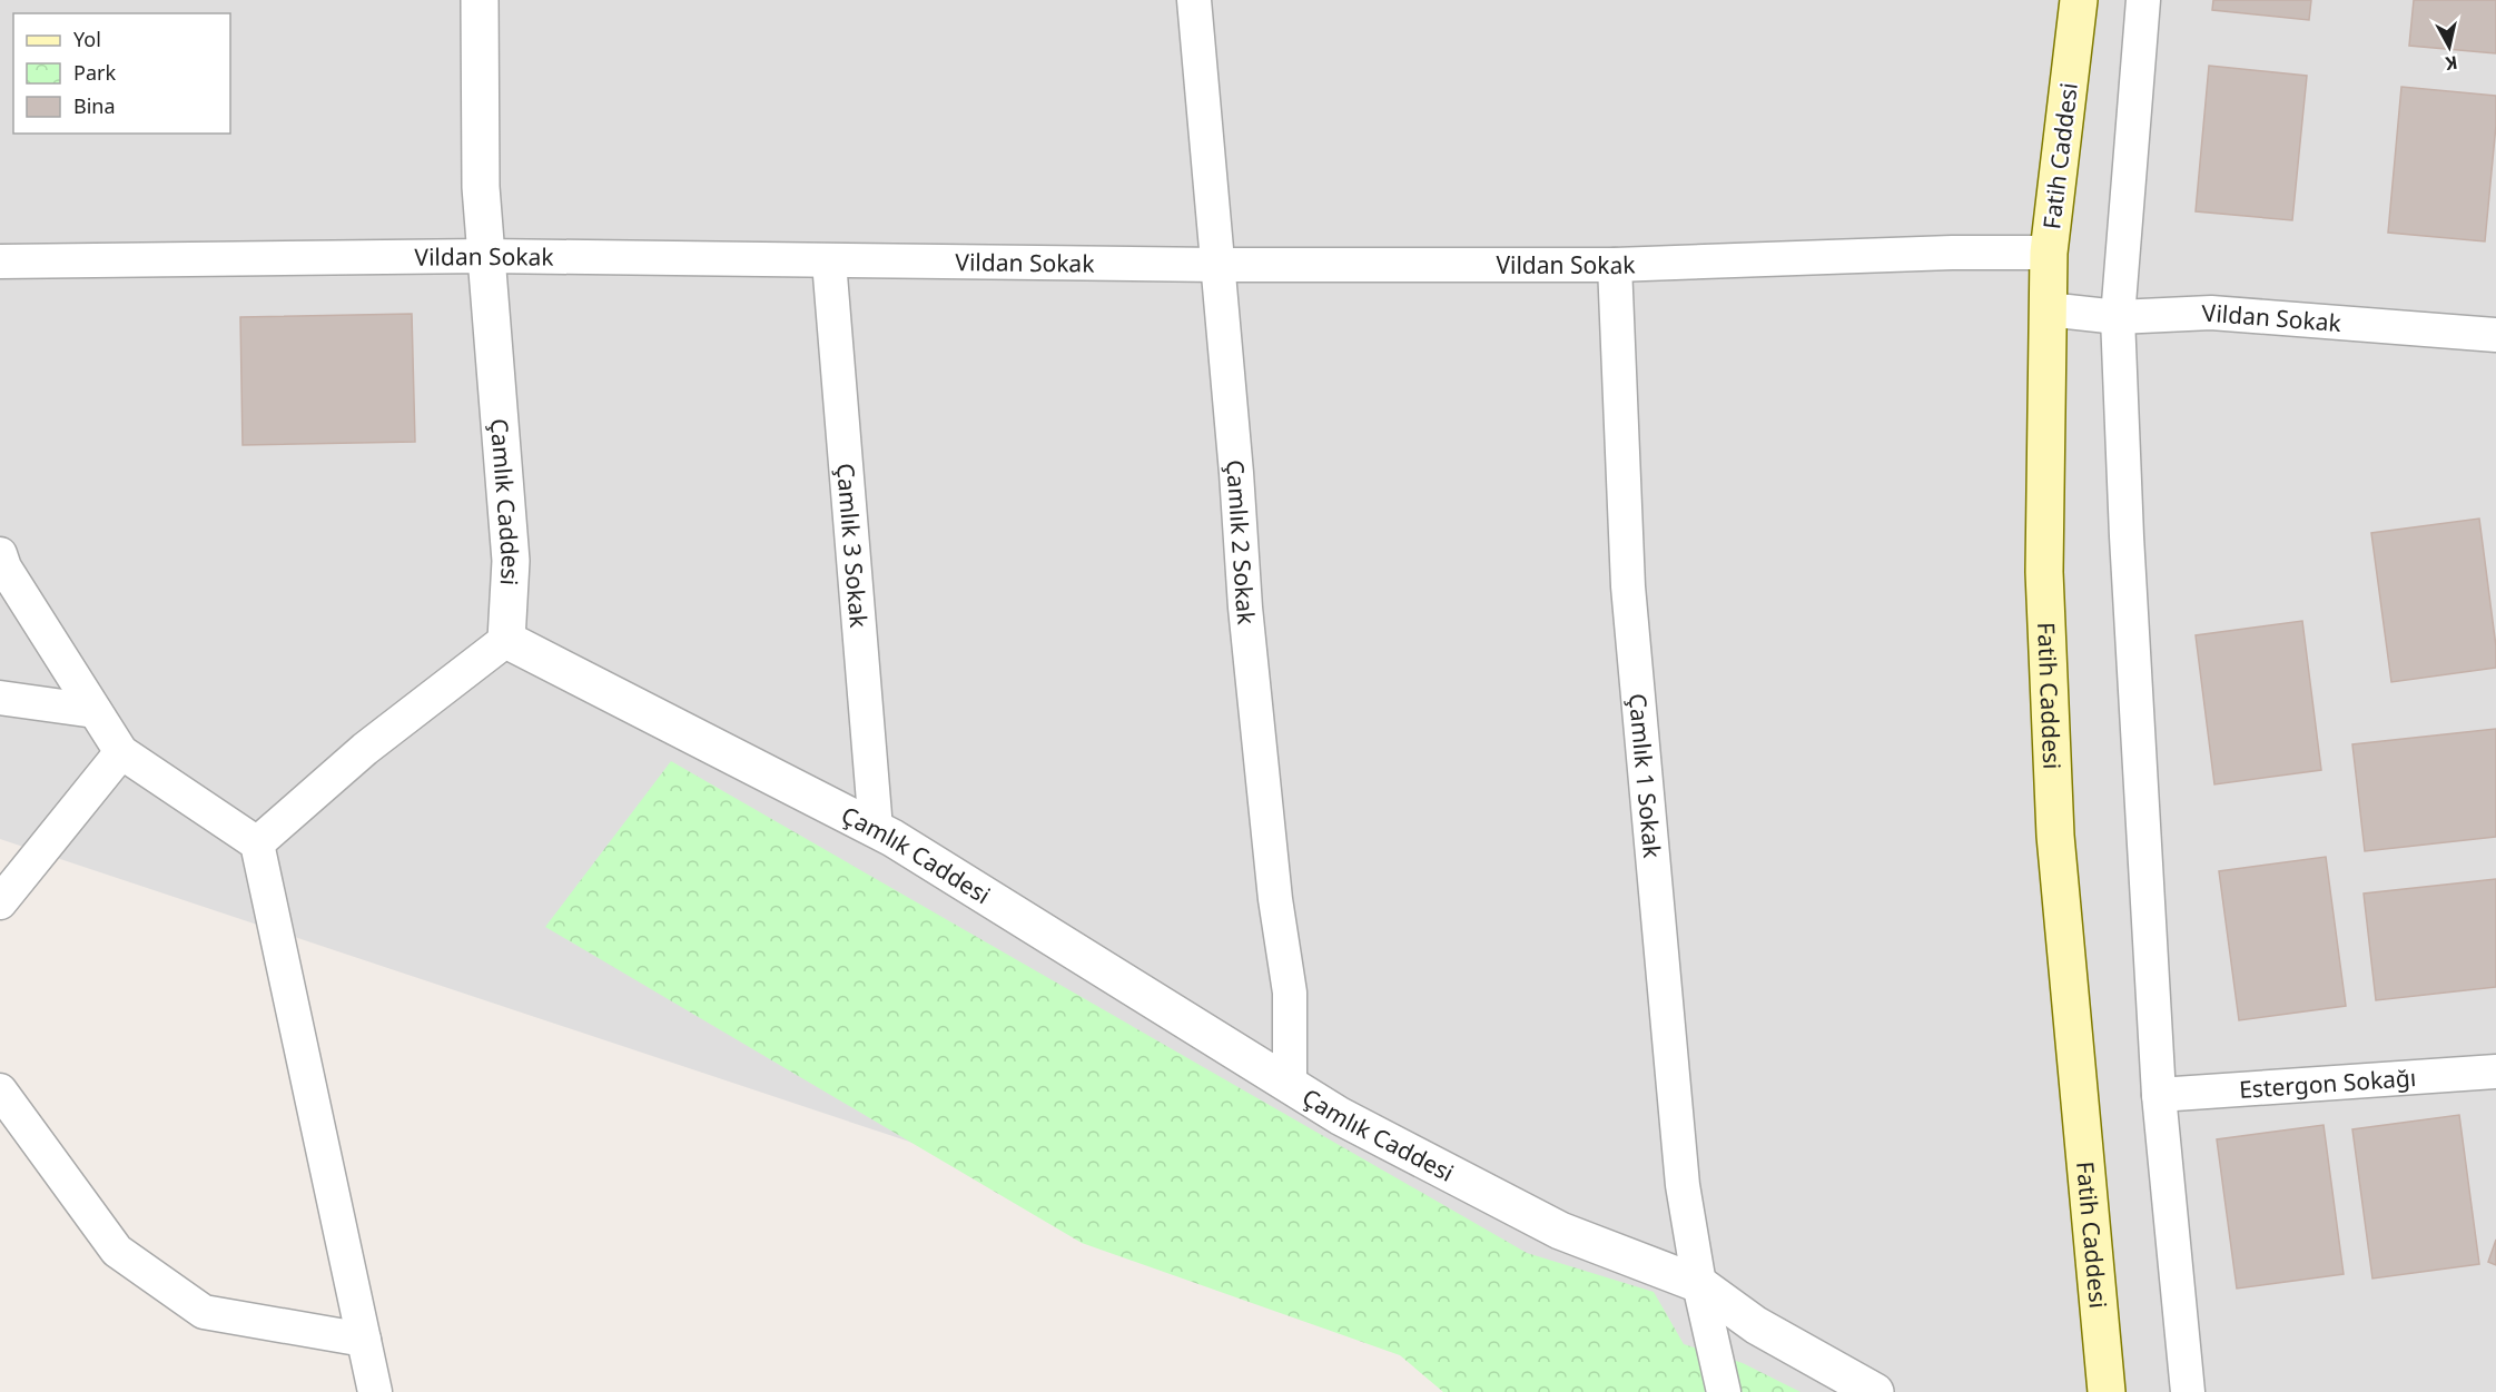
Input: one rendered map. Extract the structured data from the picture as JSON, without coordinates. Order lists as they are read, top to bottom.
{
  "streets": {
    "main road": ["Fatih Caddesi"],
    "street": [
      "Vildan Sokak",
      "Çamlık Caddesi",
      "Çamlık 2 Sokak",
      "Çamlık 3 Sokak",
      "Çamlık 1 Sokak",
      "Estergon Sokağı"
    ]
  },
  "crossings": [
    ["Fatih Caddesi", "Vildan Sokak"],
    ["Vildan Sokak", "Çamlık Caddesi"],
    ["Vildan Sokak", "Çamlık 2 Sokak"],
    ["Vildan Sokak", "Çamlık 3 Sokak"],
    ["Vildan Sokak", "Çamlık 1 Sokak"],
    ["Çamlık Caddesi", "Çamlık 2 Sokak"],
    ["Çamlık Caddesi", "Çamlık 3 Sokak"],
    ["Çamlık Caddesi", "Çamlık 1 Sokak"]
  ],
  "legend": ["Yol", "Park", "Bina"],
  "north": "bottom"
}
